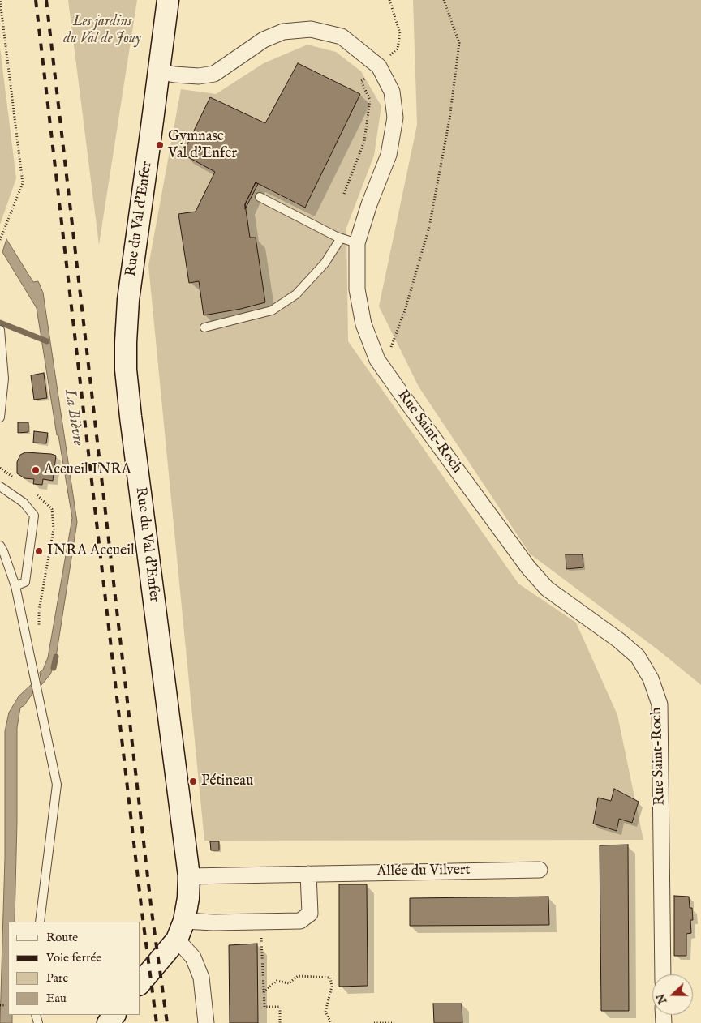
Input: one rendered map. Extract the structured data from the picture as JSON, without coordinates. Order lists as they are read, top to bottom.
{
  "streets": {
    "street": ["Rue du Val d'Enfer", "Rue Saint-Roch", "Allée du Vilvert"]
  },
  "crossings": [
    ["Rue du Val d'Enfer", "Rue Saint-Roch"],
    ["Rue du Val d'Enfer", "Allée du Vilvert"]
  ],
  "water": ["La Bièvre"],
  "parks": ["Les jardins du Val de Jouy"],
  "places": [
    "Gymnase Val d'Enfer",
    "Accueil INRA",
    "INRA Accueil",
    "Pétineau"
  ],
  "legend": [
    "Route",
    "Voie ferrée",
    "Parc",
    "Eau"
  ],
  "north": "left"
}
